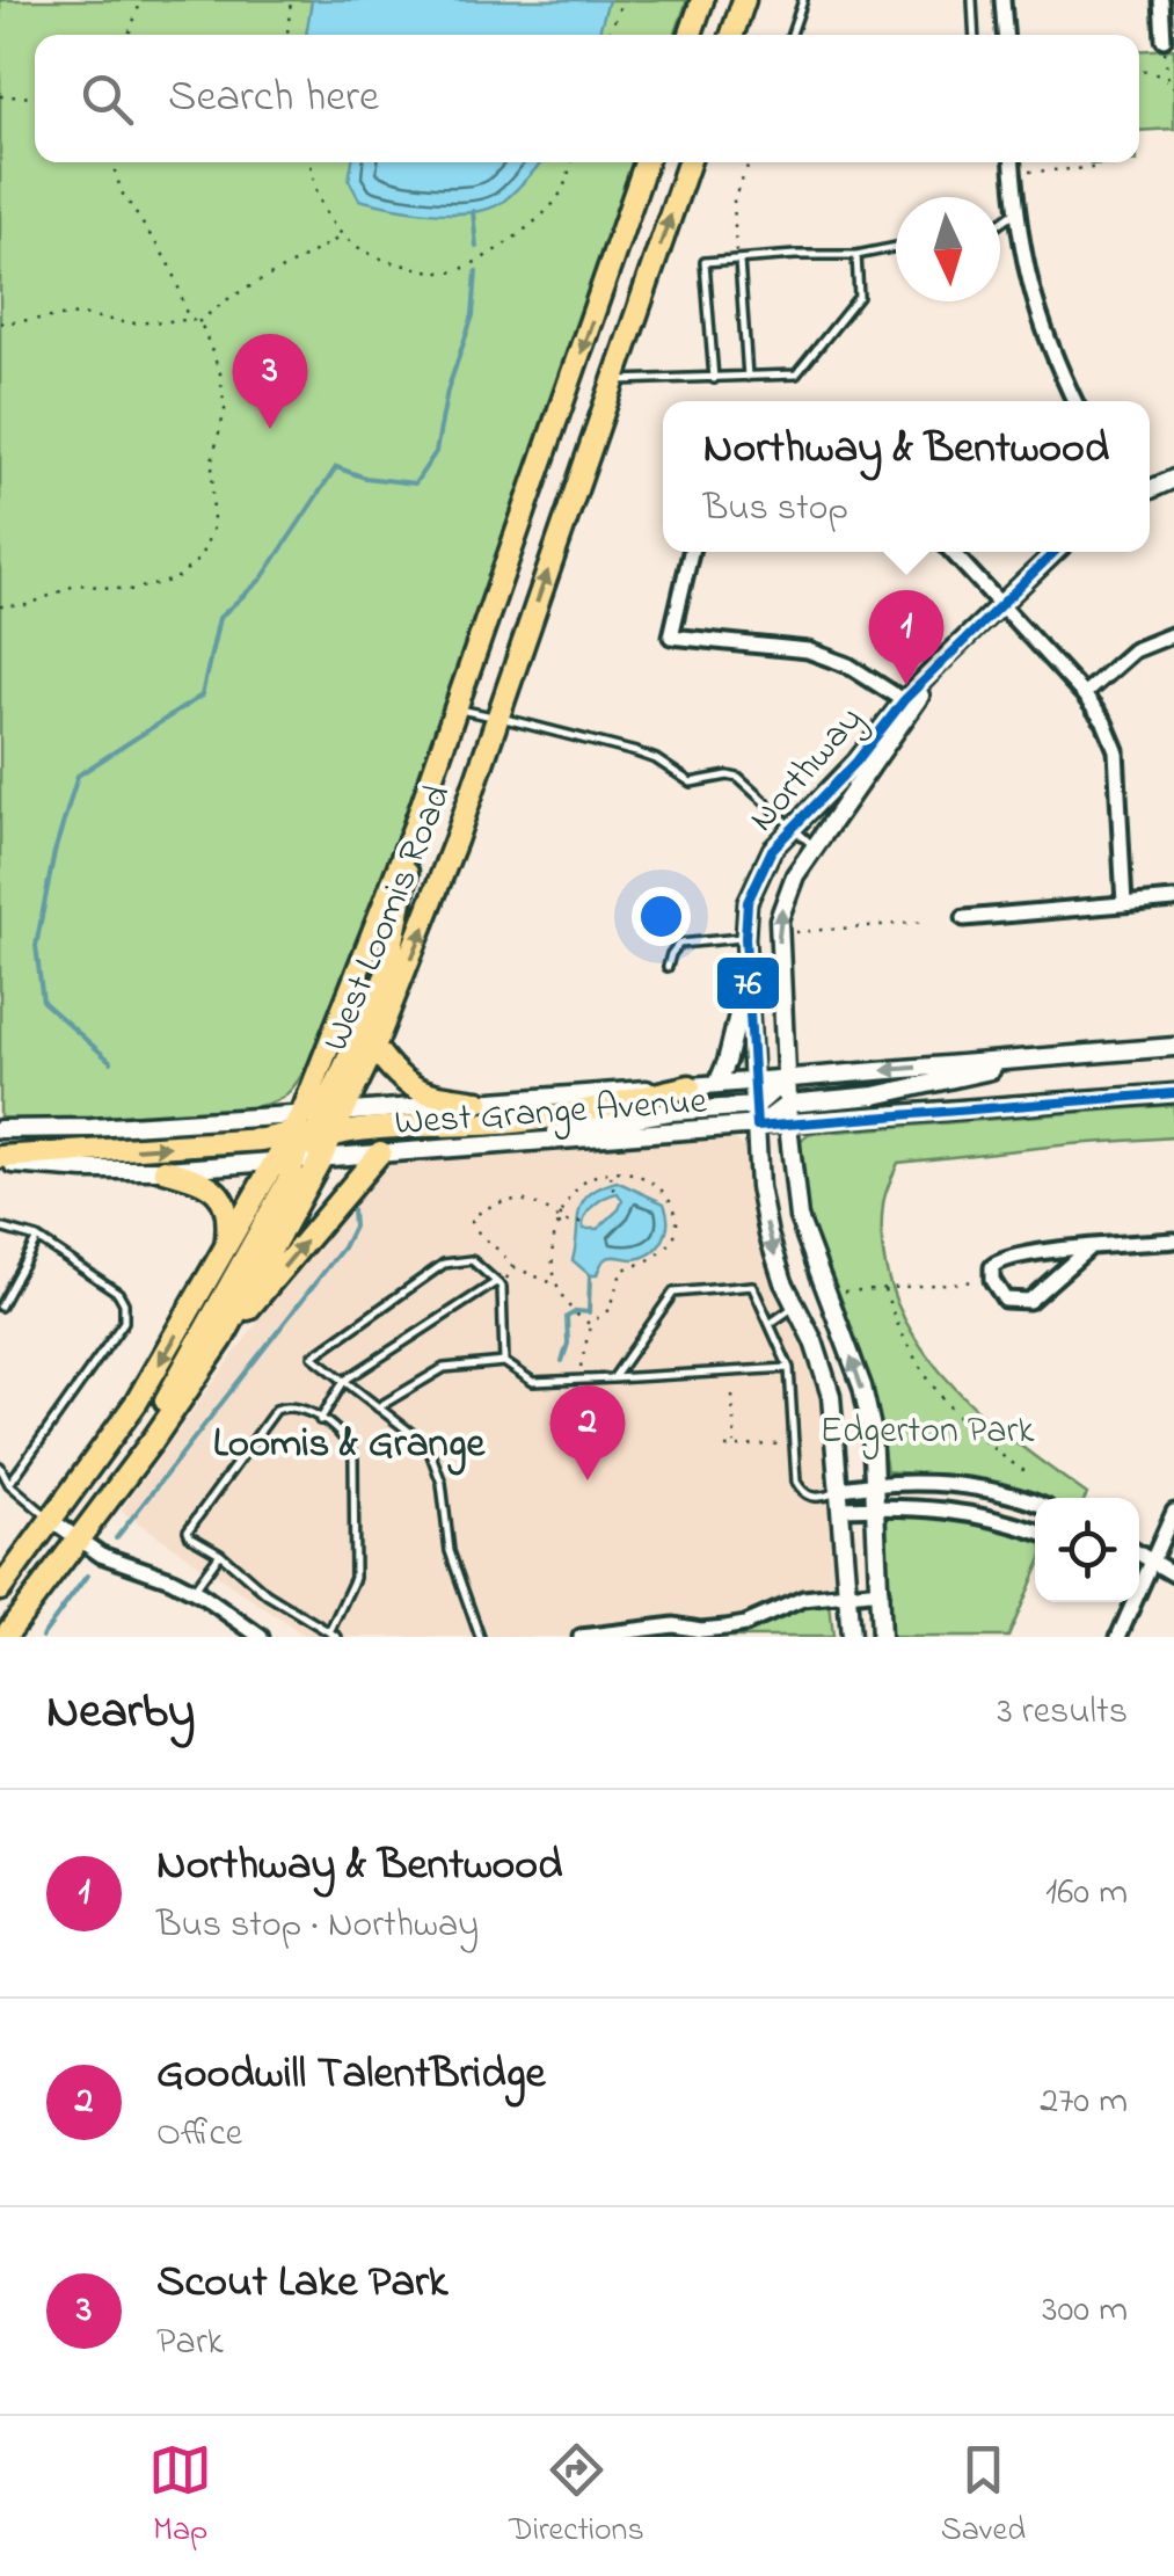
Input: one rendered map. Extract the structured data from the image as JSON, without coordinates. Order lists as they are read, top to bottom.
{
  "streets": {
    "main road": ["West Loomis Road"],
    "street": ["Northway", "West Grange Avenue"]
  },
  "crossings": [
    ["Northway", "West Grange Avenue"],
    ["West Loomis Road", "West Grange Avenue"]
  ],
  "districts": ["Loomis & Grange"],
  "parks": ["Edgerton Park"],
  "lines": ["transit line 76"],
  "north": "bottom",
  "page": {
    "search": "Search here",
    "pins": ["3", "1", "2"],
    "popup": ["Northway & Bentwood", "Bus stop"],
    "heading": ["Nearby", "3 results"],
    "list": [
      {
        "mark": "1",
        "name": "Northway & Bentwood",
        "note": "Bus stop · Northway",
        "value": "160 m"
      },
      {
        "mark": "2",
        "name": "Goodwill TalentBridge",
        "note": "Office",
        "value": "270 m"
      },
      {
        "mark": "3",
        "name": "Scout Lake Park",
        "note": "Park",
        "value": "300 m"
      }
    ],
    "nav": ["Map", "Directions", "Saved"]
  }
}
